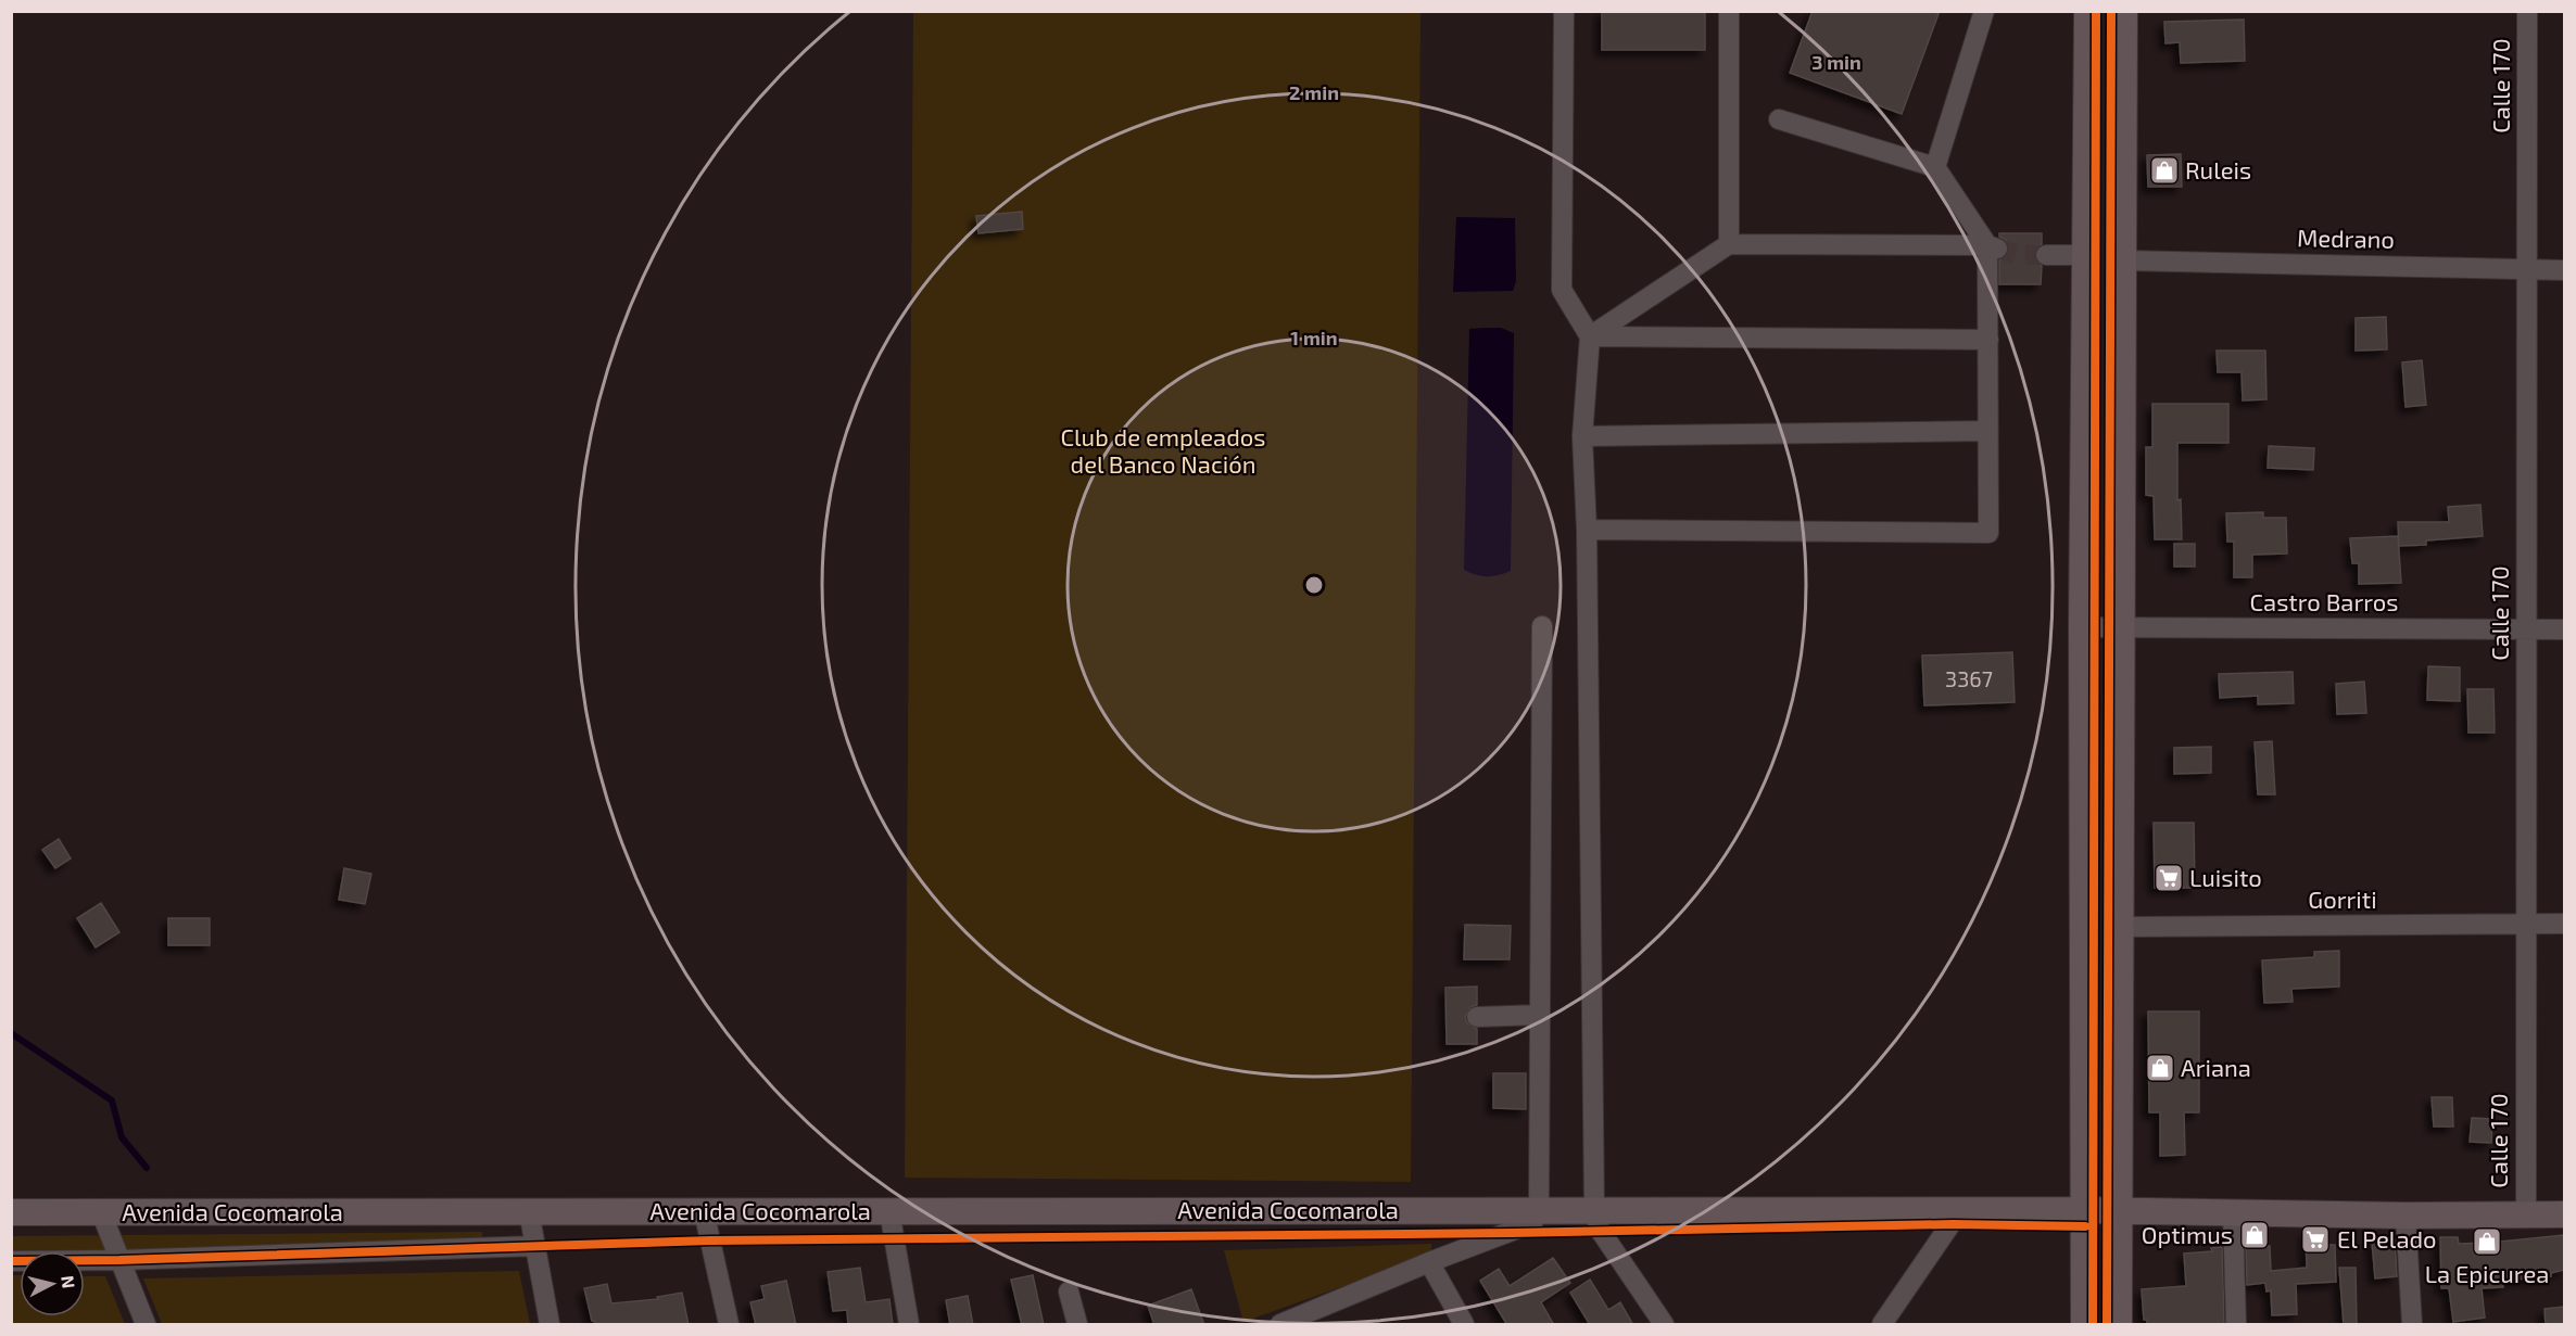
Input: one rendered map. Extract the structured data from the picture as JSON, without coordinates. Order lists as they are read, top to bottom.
{
  "streets": {
    "main road": ["Avenida Cocomarola"],
    "street": [
      "Calle 170",
      "Medrano",
      "Castro Barros",
      "Gorriti"
    ]
  },
  "crossings": [
    ["Calle 170", "Medrano"],
    ["Calle 170", "Castro Barros"],
    ["Calle 170", "Gorriti"],
    ["Calle 170", "Avenida Cocomarola"]
  ],
  "parks": ["Club de empleados del Banco Nación"],
  "places": {
    "shop": [
      "Ruleis",
      "Ariana",
      "Optimus",
      "La Epicurea"
    ],
    "supermarket": ["Luisito", "El Pelado"]
  },
  "house_numbers": ["3367"],
  "north": "right",
  "rings": ["3 min", "2 min", "1 min"]
}
